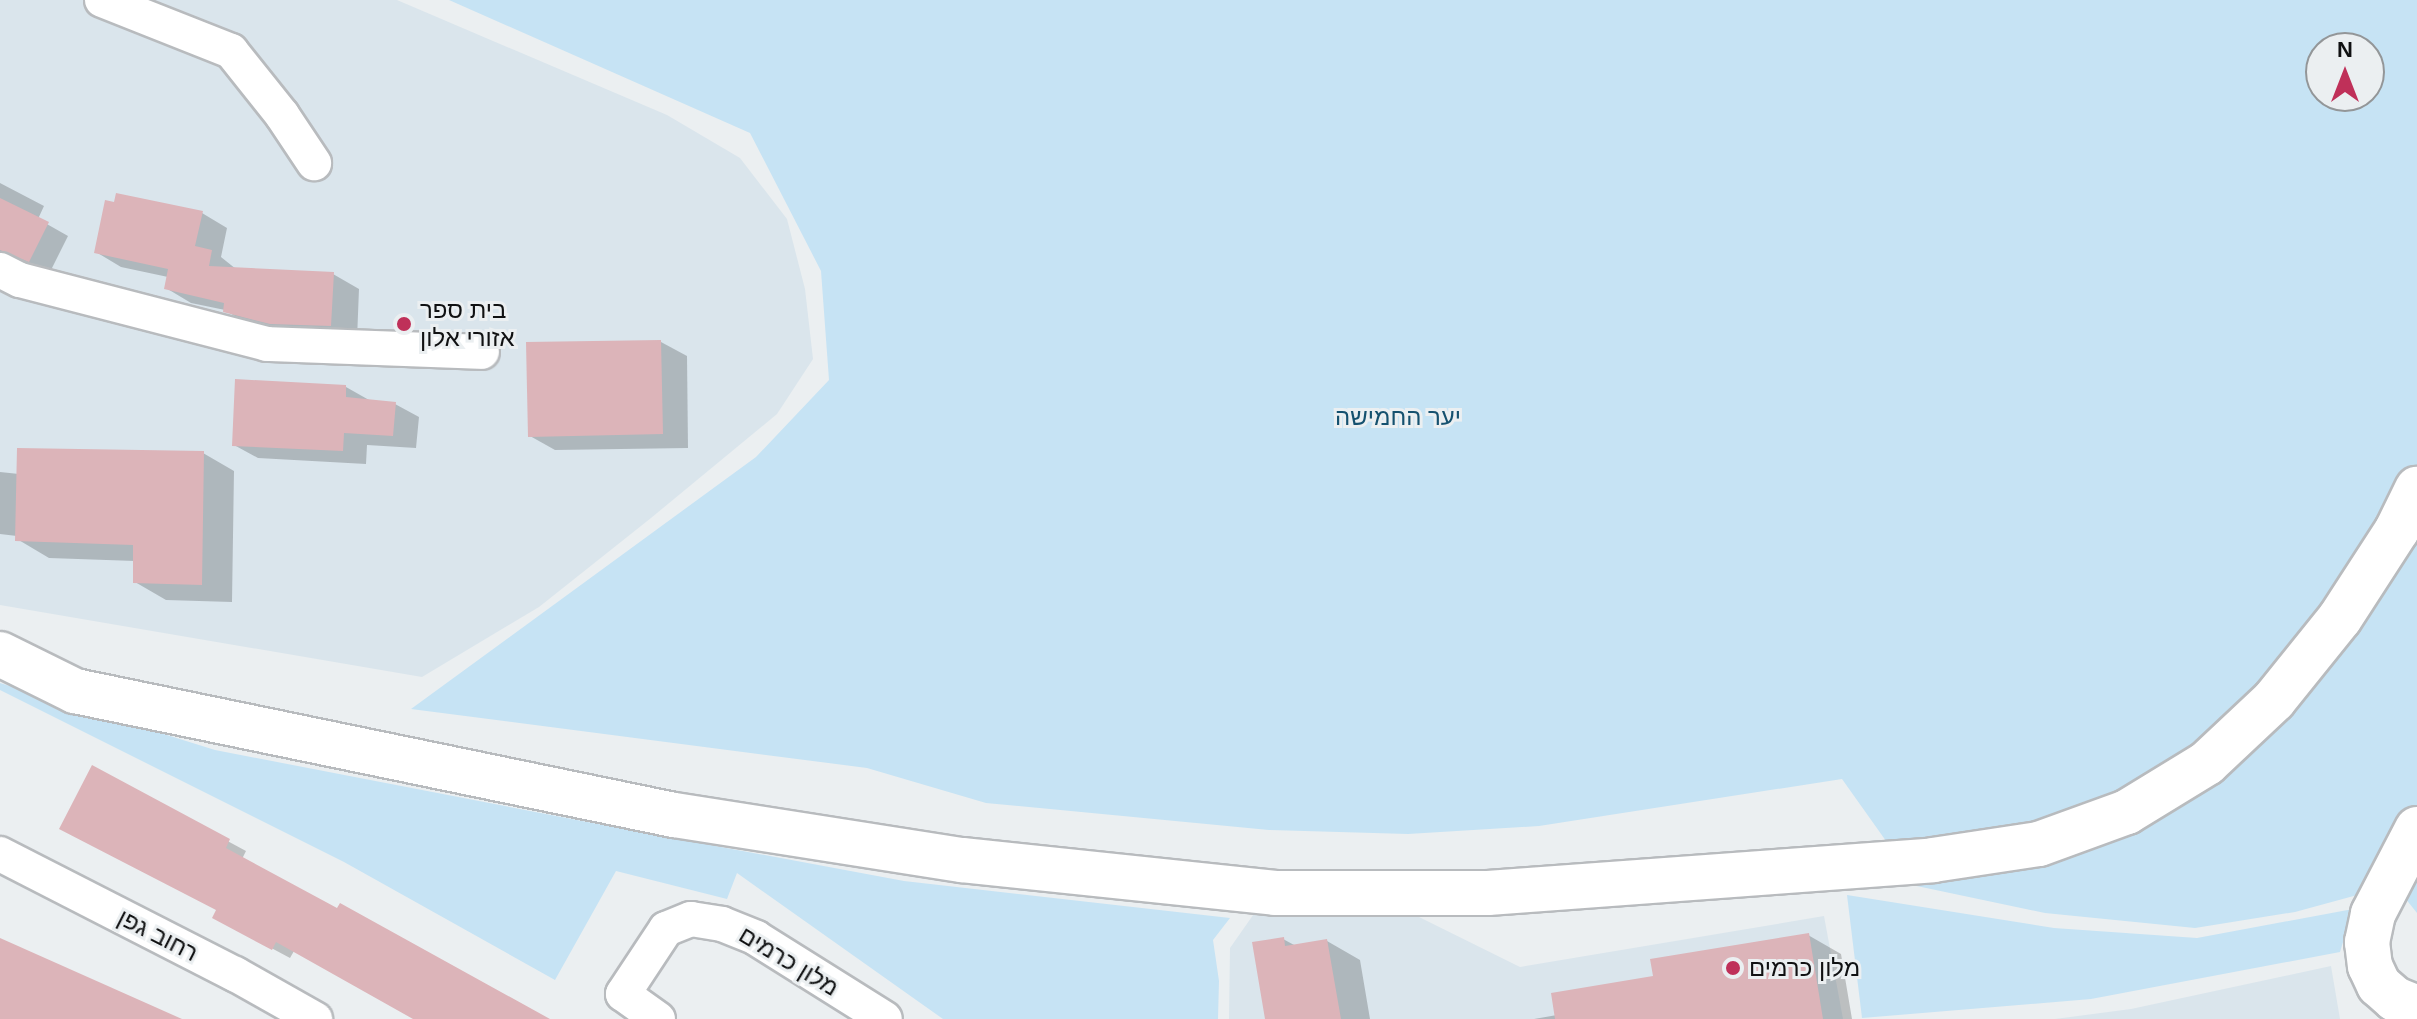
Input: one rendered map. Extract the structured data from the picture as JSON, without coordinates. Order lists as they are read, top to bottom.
{
  "streets": {
    "street": ["רחוב גפן", "מלון כרמים"]
  },
  "parks": ["יער החמישה"],
  "places": ["בית ספר אזורי אלון", "מלון כרמים"],
  "north": "top"
}
